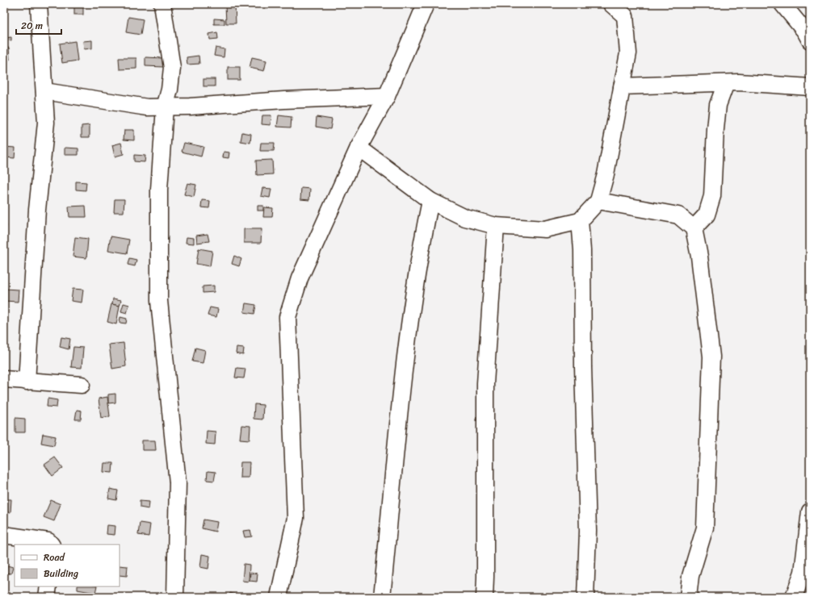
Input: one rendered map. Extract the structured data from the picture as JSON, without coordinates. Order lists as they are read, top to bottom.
{
  "legend": ["Road", "Building"],
  "scale_bar": "20 m"
}
